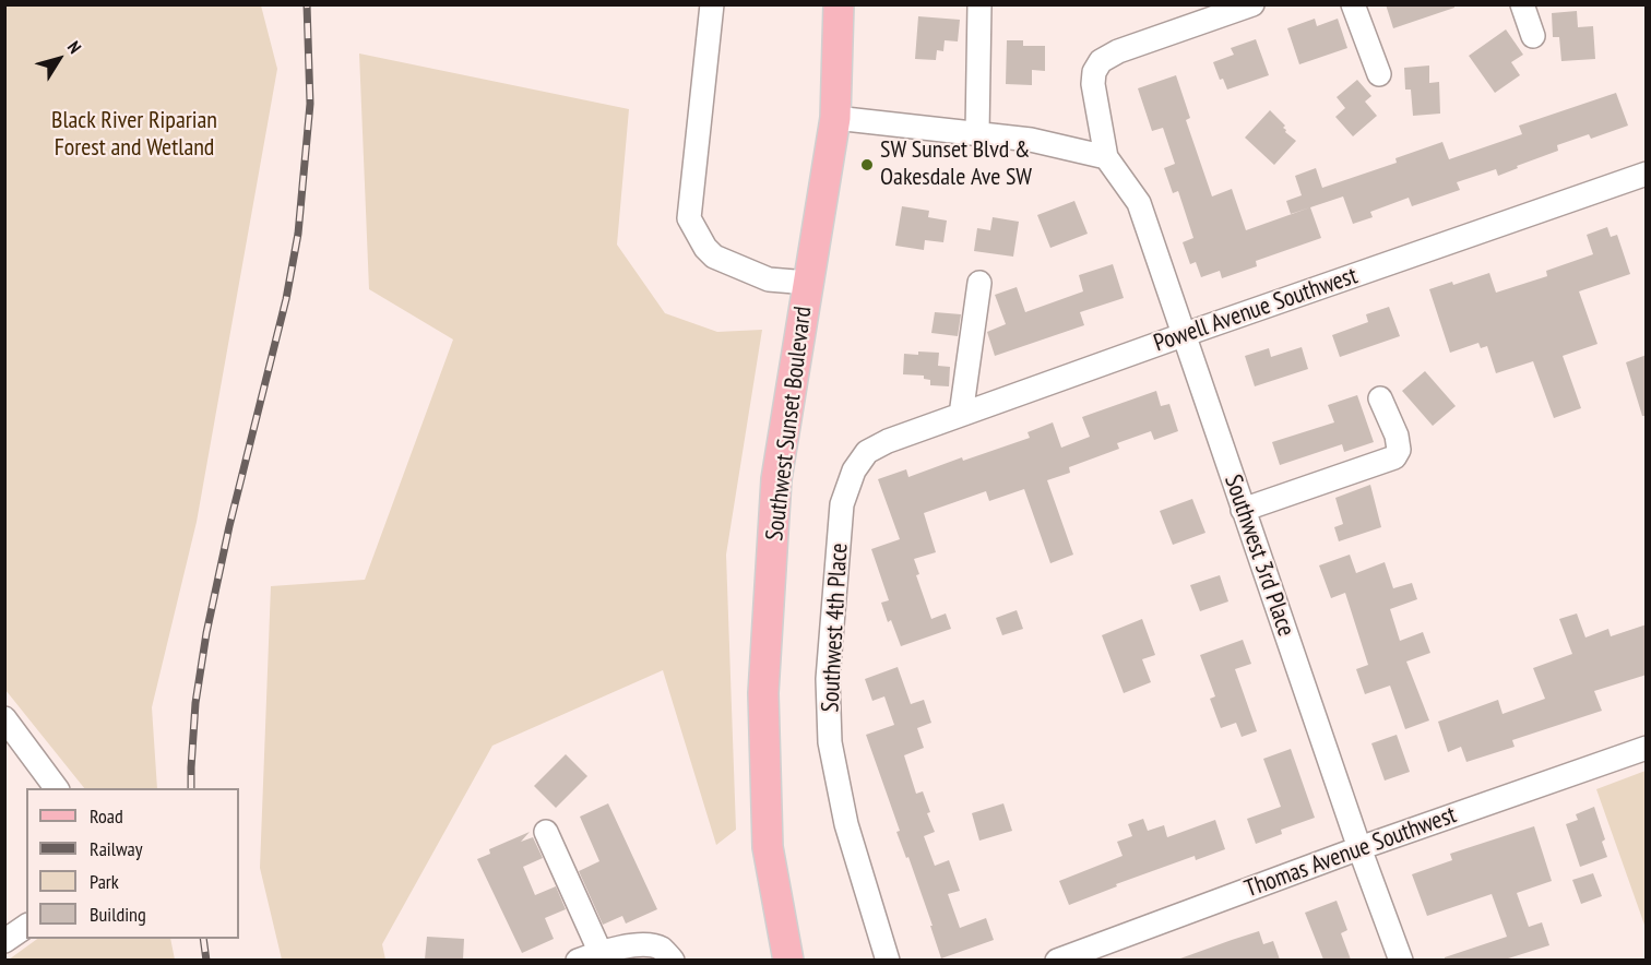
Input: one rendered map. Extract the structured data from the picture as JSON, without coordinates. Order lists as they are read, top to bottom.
{
  "streets": {
    "main road": ["Southwest Sunset Boulevard"],
    "street": [
      "Powell Avenue Southwest",
      "Southwest 3rd Place",
      "Southwest 4th Place",
      "Thomas Avenue Southwest"
    ]
  },
  "crossings": [
    ["Powell Avenue Southwest", "Southwest 3rd Place"],
    ["Powell Avenue Southwest", "Southwest 4th Place"],
    ["Southwest 3rd Place", "Thomas Avenue Southwest"]
  ],
  "parks": ["Black River Riparian Forest and Wetland"],
  "places": ["SW Sunset Blvd & Oakesdale Ave SW"],
  "legend": [
    "Road",
    "Railway",
    "Park",
    "Building"
  ],
  "north": "top right"
}
